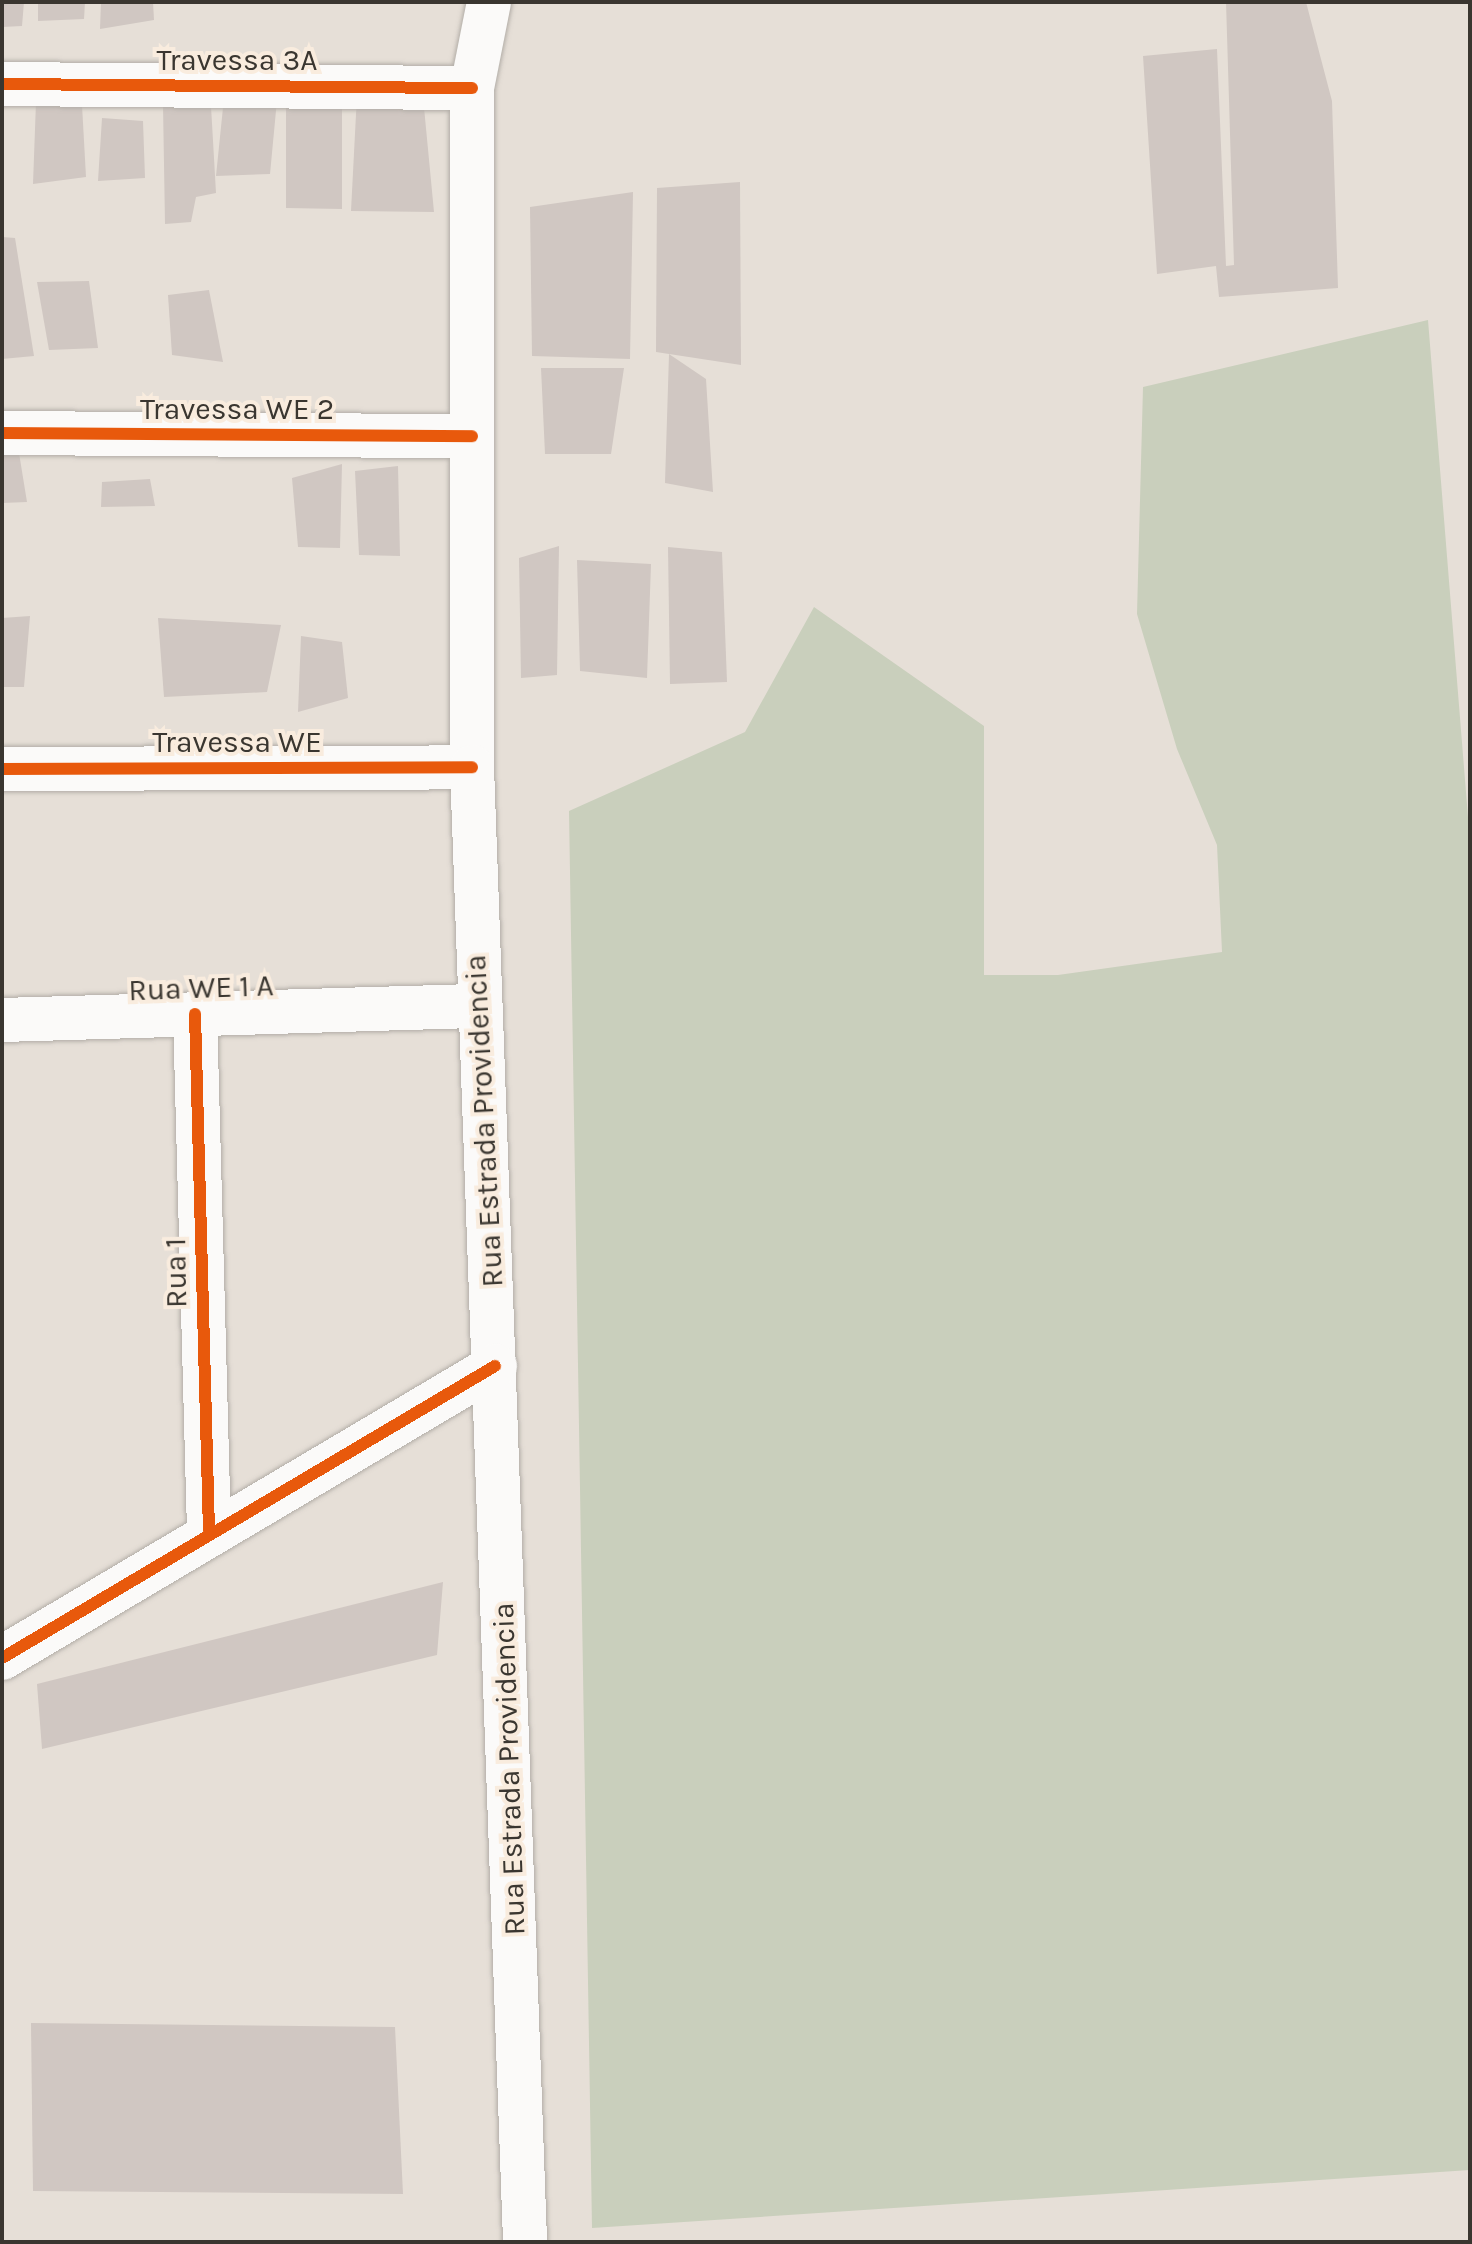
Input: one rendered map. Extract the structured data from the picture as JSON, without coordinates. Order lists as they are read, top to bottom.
{
  "streets": {
    "street": [
      "Travessa 3A",
      "Travessa WE 2",
      "Travessa WE",
      "Rua WE 1 A",
      "Rua Estrada Providencia",
      "Rua 1"
    ]
  },
  "crossings": [
    ["Travessa 3A", "Rua Estrada Providencia"],
    ["Travessa WE 2", "Rua Estrada Providencia"],
    ["Travessa WE", "Rua Estrada Providencia"],
    ["Rua WE 1 A", "Rua Estrada Providencia"],
    ["Rua WE 1 A", "Rua 1"]
  ]
}
